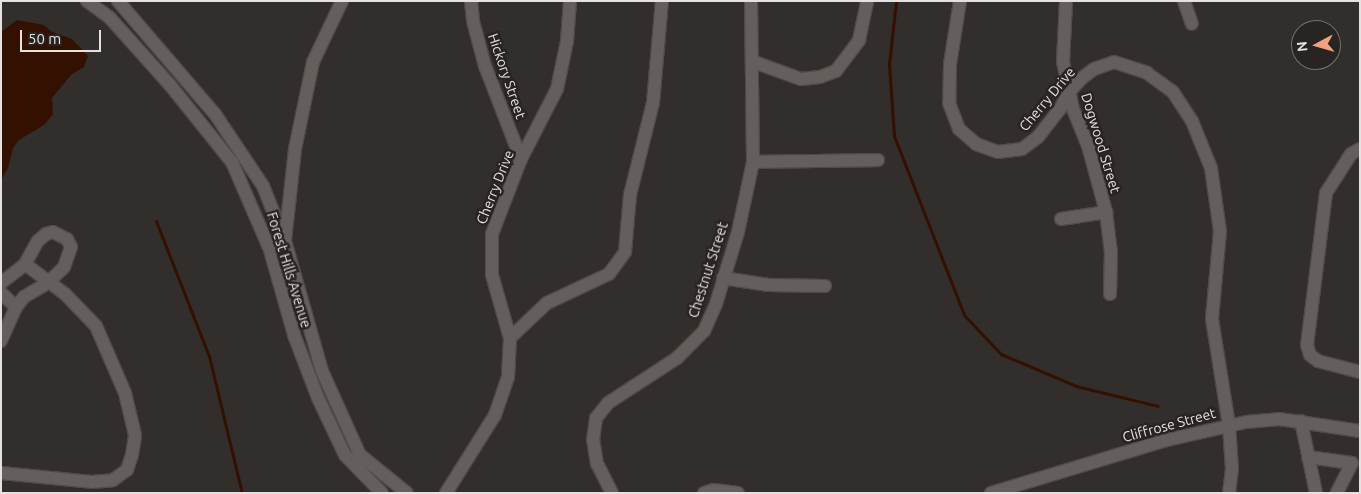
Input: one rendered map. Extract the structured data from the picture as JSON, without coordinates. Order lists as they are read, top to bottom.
{
  "streets": {
    "street": [
      "Hickory Street",
      "Cherry Drive",
      "Dogwood Street",
      "Forest Hills Avenue",
      "Chestnut Street",
      "Cliffrose Street"
    ]
  },
  "crossings": [
    ["Hickory Street", "Cherry Drive"],
    ["Cherry Drive", "Dogwood Street"],
    ["Cherry Drive", "Cliffrose Street"]
  ],
  "scale_bar": "50 m",
  "north": "left"
}
